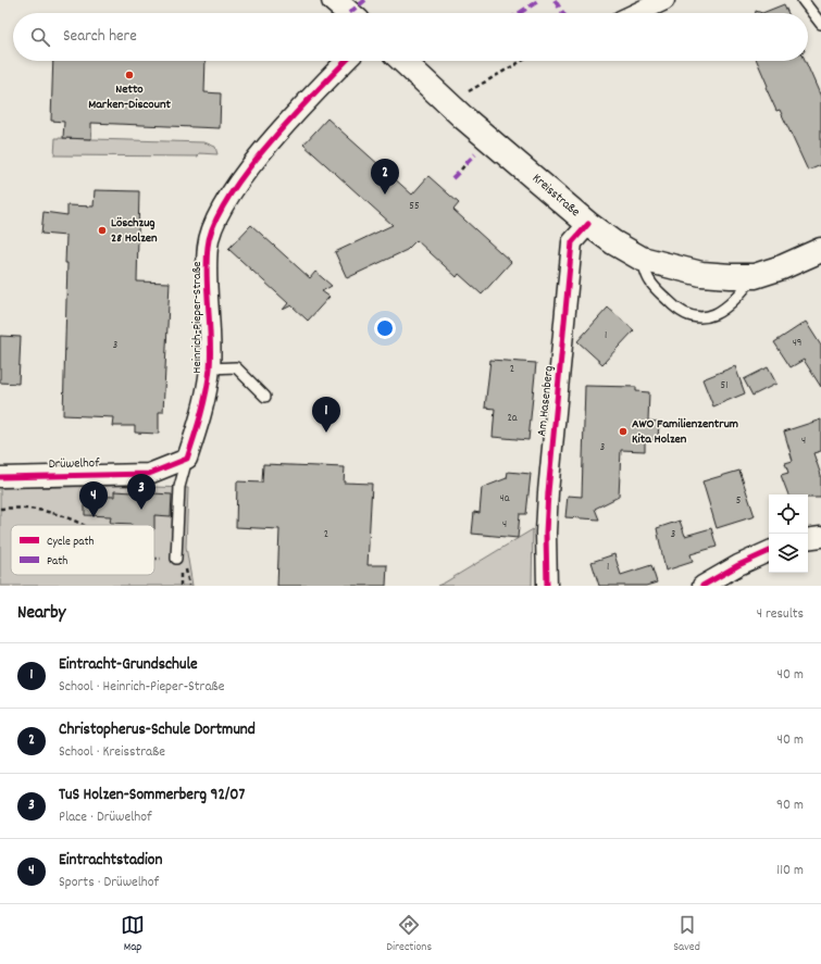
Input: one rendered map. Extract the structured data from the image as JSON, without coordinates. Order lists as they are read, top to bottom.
{
  "streets": {
    "main road": ["Kreisstraße"],
    "street": ["Heinrich-Pieper-Straße", "Am Hasenberg", "Drüwelhof"]
  },
  "crossings": [
    ["Kreisstraße", "Am Hasenberg"],
    ["Heinrich-Pieper-Straße", "Drüwelhof"]
  ],
  "places": ["Netto Marken-Discount", "Löschzug 28 Holzen", "AWO Familienzentrum Kita Holzen"],
  "house_numbers": [
    "55",
    "1",
    "49",
    "3",
    "2",
    "51",
    "2a",
    "4",
    "3",
    "4a",
    "5",
    "4",
    "2",
    "3",
    "1"
  ],
  "legend": ["Cycle path", "Path"],
  "page": {
    "search": "Search here",
    "pins": [
      "2",
      "1",
      "3",
      "4"
    ],
    "heading": ["Nearby", "4 results"],
    "list": [
      {
        "mark": "1",
        "name": "Eintracht-Grundschule",
        "note": "School · Heinrich-Pieper-Straße",
        "value": "40 m"
      },
      {
        "mark": "2",
        "name": "Christopherus-Schule Dortmund",
        "note": "School · Kreisstraße",
        "value": "40 m"
      },
      {
        "mark": "3",
        "name": "TuS Holzen-Sommerberg 92/07",
        "note": "Place · Drüwelhof",
        "value": "90 m"
      },
      {
        "mark": "4",
        "name": "Eintrachtstadion",
        "note": "Sports · Drüwelhof",
        "value": "110 m"
      }
    ],
    "nav": ["Map", "Directions", "Saved"]
  }
}
